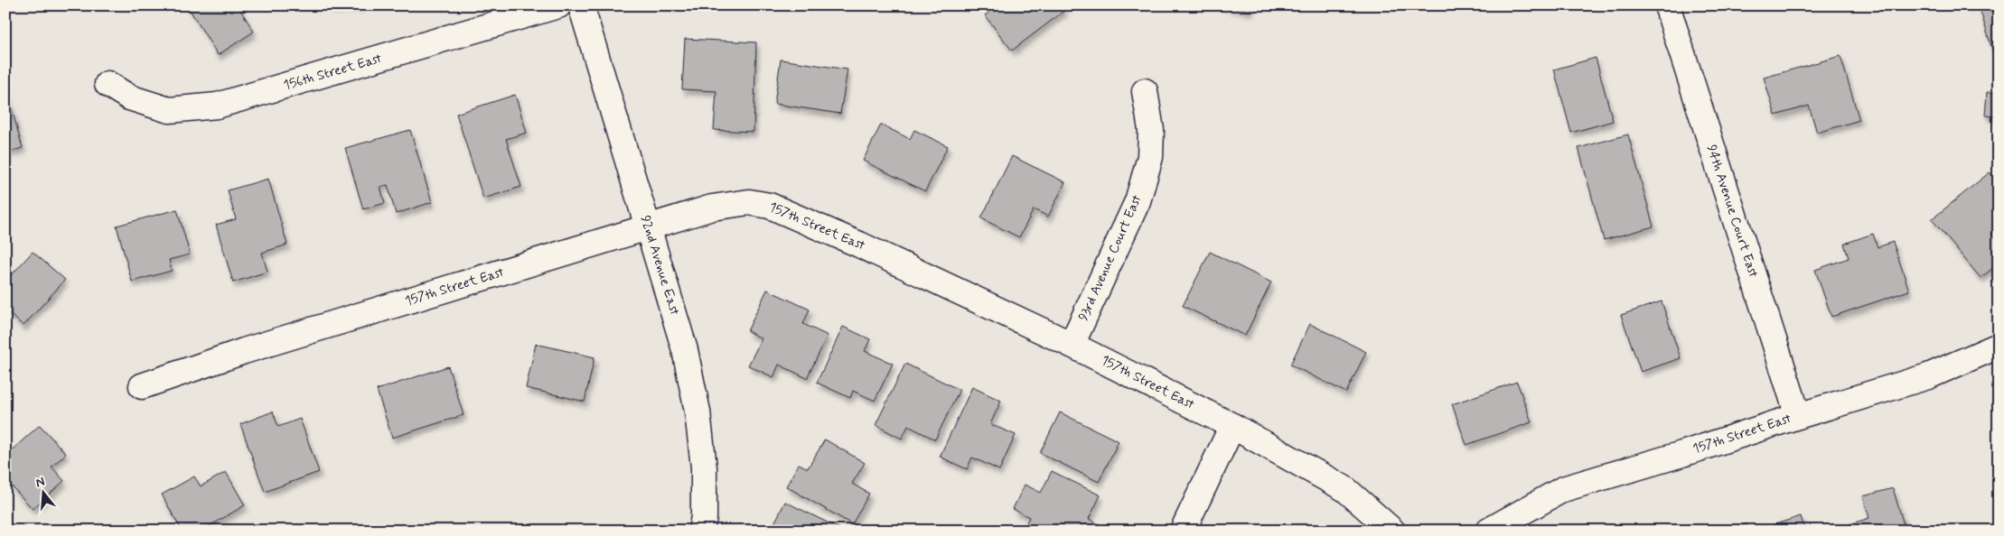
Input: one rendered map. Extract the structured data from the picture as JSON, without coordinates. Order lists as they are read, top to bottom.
{
  "streets": {
    "street": [
      "156th Street East",
      "94th Avenue Court East",
      "157th Street East",
      "93rd Avenue Court East",
      "92nd Avenue East"
    ]
  },
  "crossings": [
    ["94th Avenue Court East", "157th Street East"],
    ["157th Street East", "93rd Avenue Court East"],
    ["157th Street East", "92nd Avenue East"]
  ],
  "north": "top"
}
